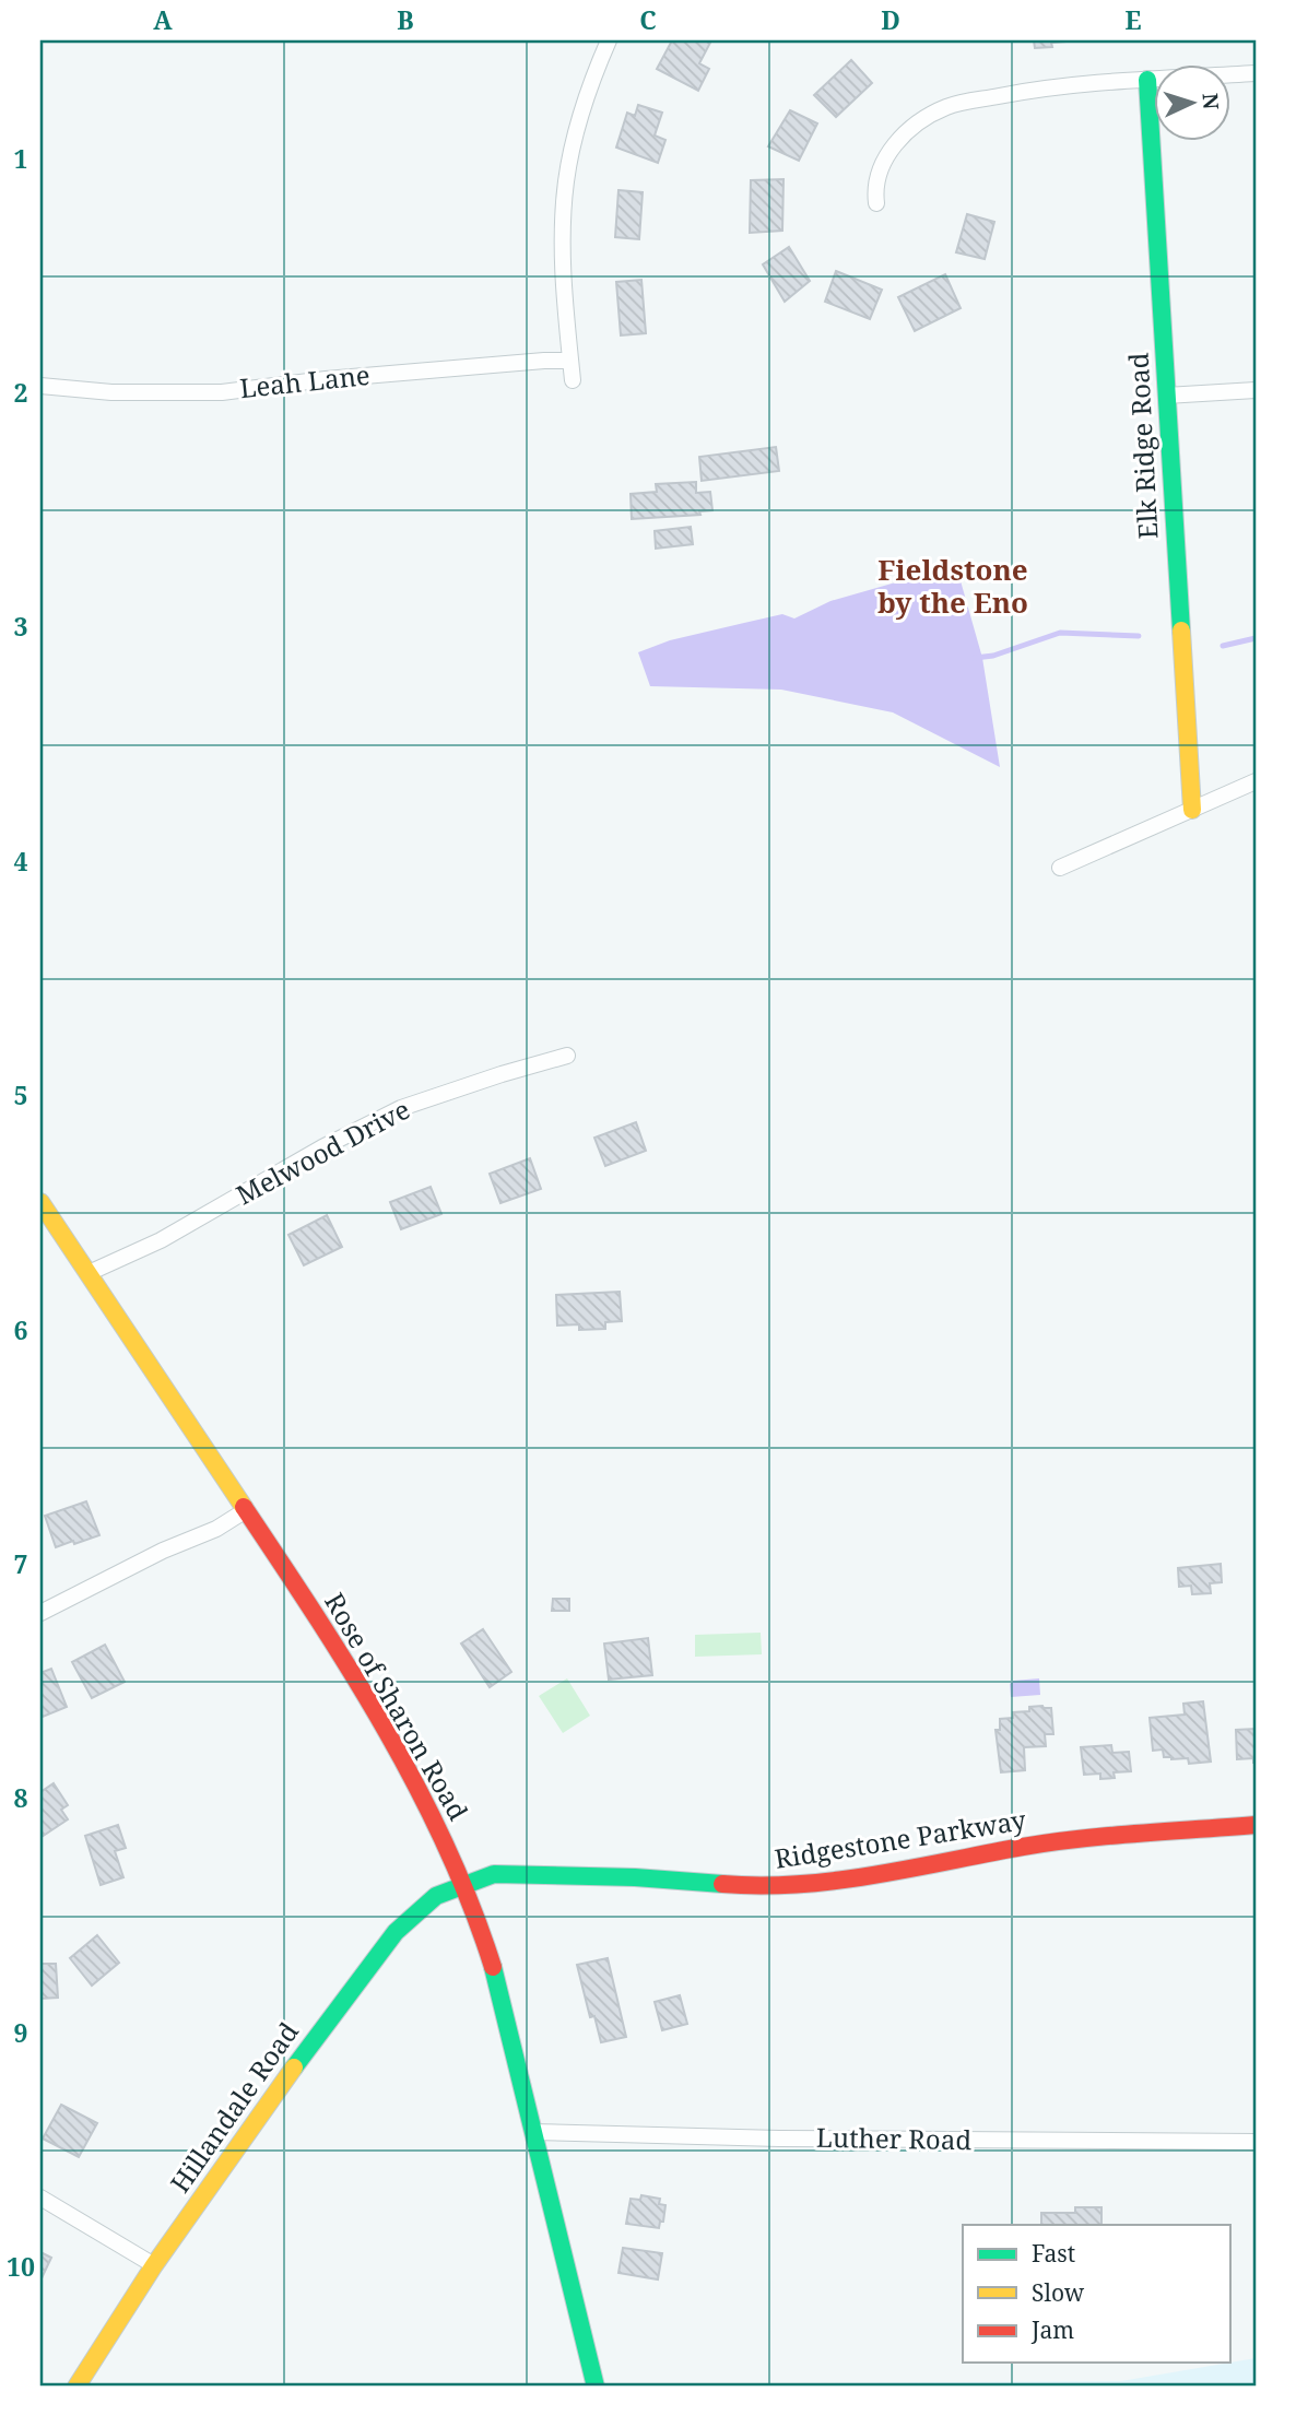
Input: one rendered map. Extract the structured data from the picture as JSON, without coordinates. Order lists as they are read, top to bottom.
{
  "streets": {
    "street": [
      "Leah Lane",
      "Elk Ridge Road",
      "Melwood Drive",
      "Rose of Sharon Road",
      "Ridgestone Parkway",
      "Hillandale Road",
      "Luther Road"
    ]
  },
  "crossings": [
    ["Melwood Drive", "Rose of Sharon Road"],
    ["Rose of Sharon Road", "Ridgestone Parkway"],
    ["Rose of Sharon Road", "Hillandale Road"],
    ["Rose of Sharon Road", "Luther Road"],
    ["Ridgestone Parkway", "Hillandale Road"]
  ],
  "districts": ["Fieldstone by the Eno"],
  "legend": ["Fast", "Slow", "Jam"],
  "north": "right",
  "grid": {
    "columns": [
      "A",
      "B",
      "C",
      "D",
      "E"
    ],
    "rows": [
      "1",
      "2",
      "3",
      "4",
      "5",
      "6",
      "7",
      "8",
      "9",
      "10"
    ]
  }
}
